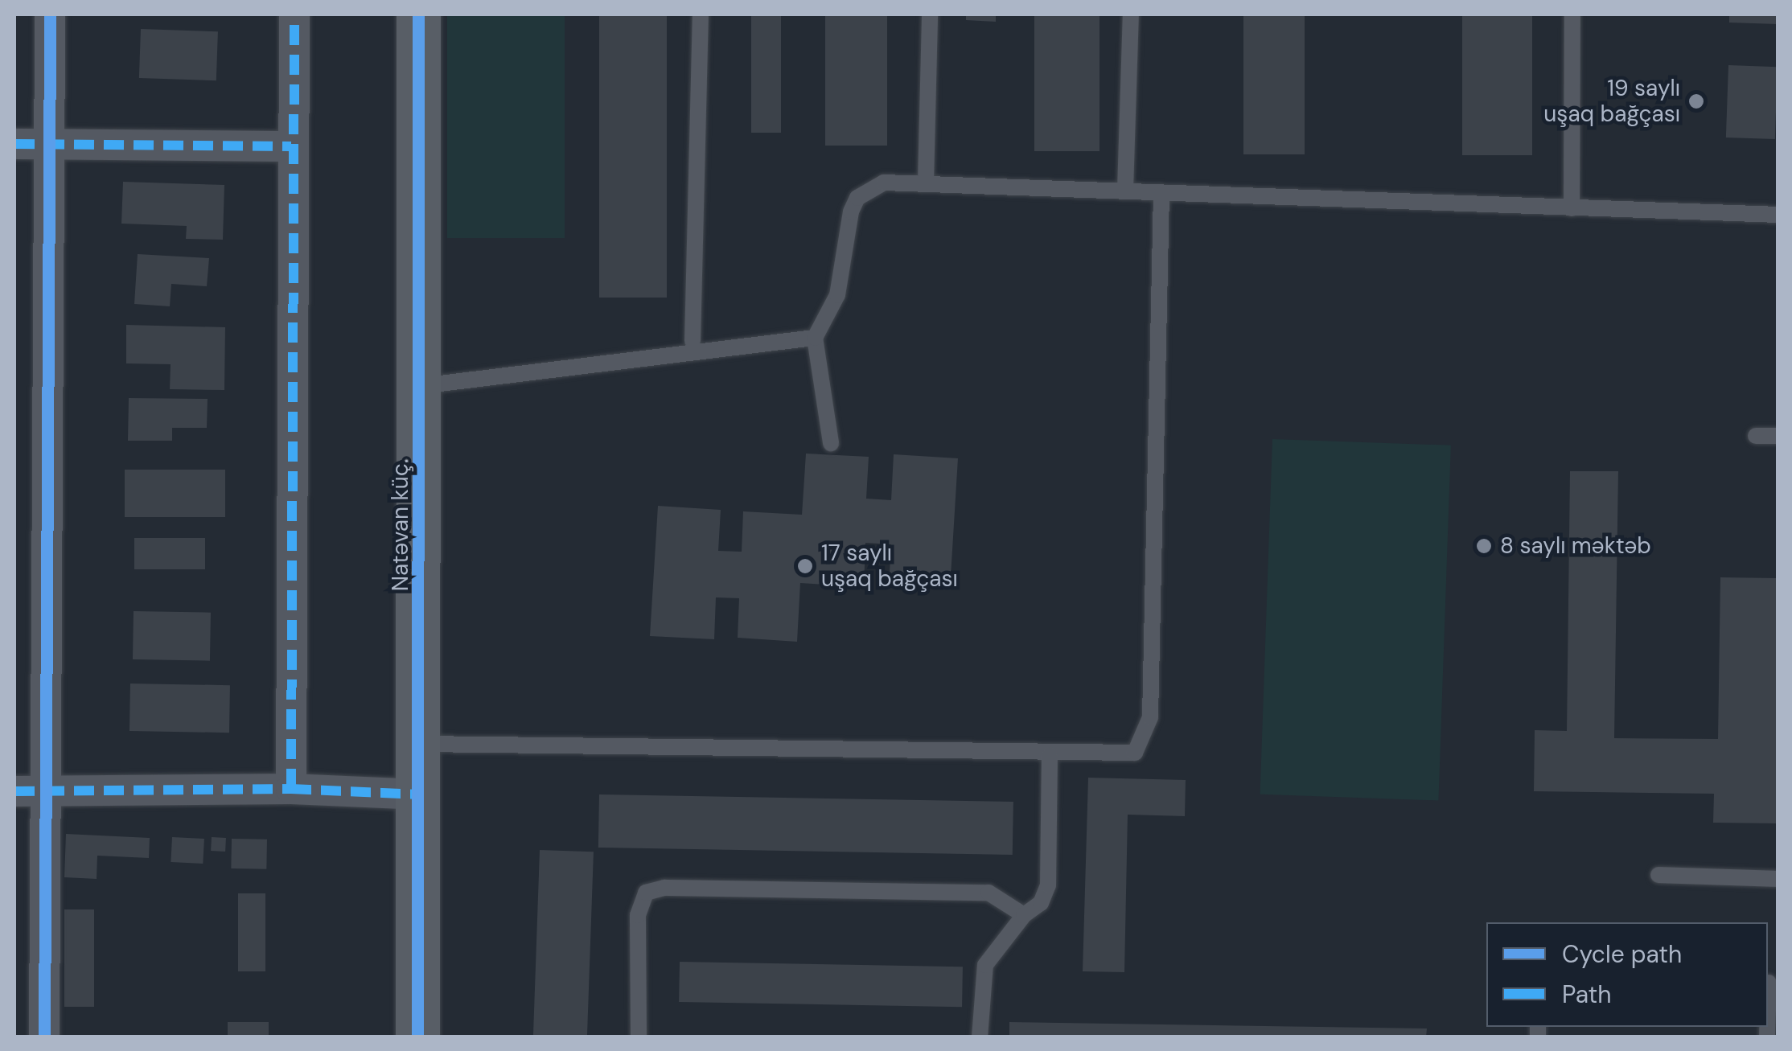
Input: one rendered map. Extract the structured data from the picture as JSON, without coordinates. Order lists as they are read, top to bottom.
{
  "streets": {
    "street": ["Natəvan küç."]
  },
  "places": ["19 saylı uşaq bağçası", "8 saylı məktəb", "17 saylı uşaq bağçası"],
  "legend": ["Cycle path", "Path"]
}
